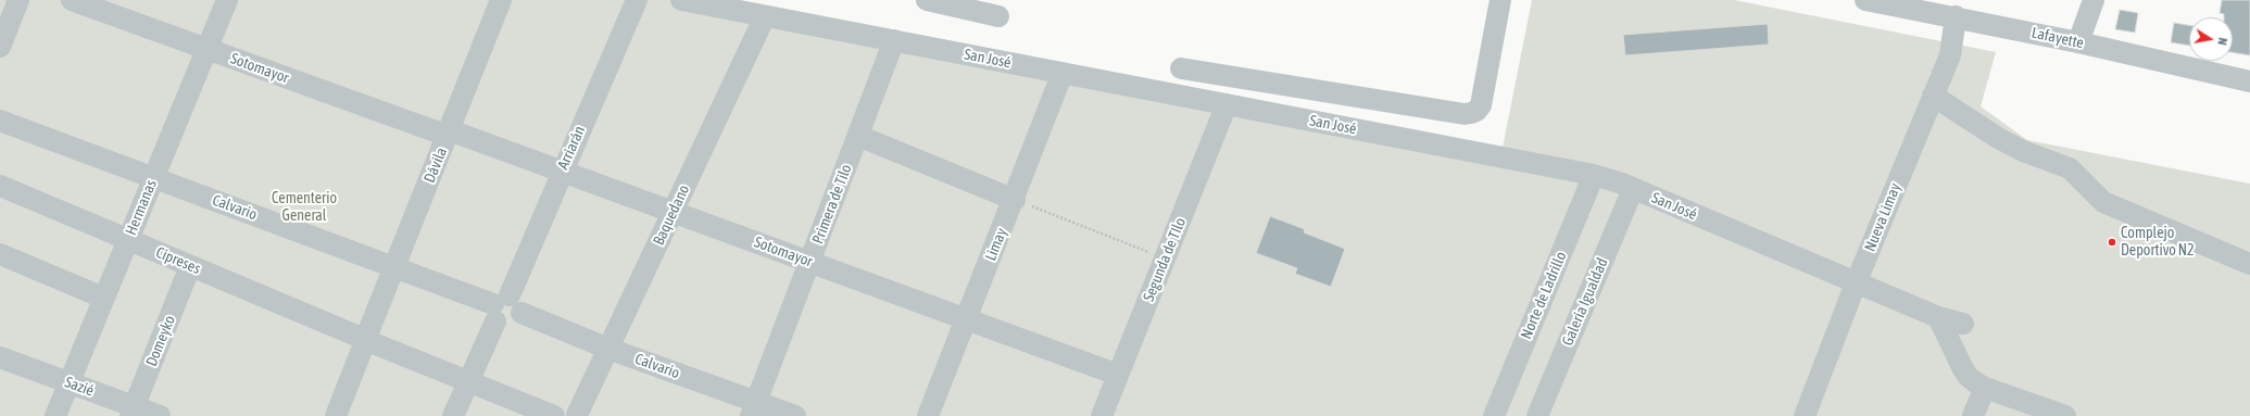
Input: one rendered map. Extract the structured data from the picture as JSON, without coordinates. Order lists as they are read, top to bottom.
{
  "streets": {
    "street": [
      "Lafayette",
      "San José",
      "Sotomayor",
      "Arriarán",
      "Dávila",
      "Primera de Tilo",
      "Hermanas",
      "Calvario",
      "Baquedano",
      "Nueva Limay",
      "Limay",
      "Segunda de TIlo",
      "Cipreses",
      "Norte de Ladrillo",
      "Galería Igualdad",
      "Domeyko",
      "Sazié"
    ]
  },
  "crossings": [
    ["Lafayette", "Nueva Limay"],
    ["San José", "Primera de Tilo"],
    ["San José", "Baquedano"],
    ["San José", "Nueva Limay"],
    ["San José", "Limay"],
    ["San José", "Segunda de TIlo"],
    ["San José", "Norte de Ladrillo"],
    ["San José", "Galería Igualdad"],
    ["Sotomayor", "Arriarán"],
    ["Sotomayor", "Dávila"],
    ["Sotomayor", "Primera de Tilo"],
    ["Sotomayor", "Hermanas"],
    ["Sotomayor", "Baquedano"],
    ["Sotomayor", "Limay"],
    ["Sotomayor", "Segunda de TIlo"],
    ["Arriarán", "Calvario"],
    ["Arriarán", "Cipreses"],
    ["Dávila", "Calvario"],
    ["Dávila", "Cipreses"],
    ["Primera de Tilo", "Calvario"],
    ["Hermanas", "Calvario"],
    ["Hermanas", "Cipreses"],
    ["Hermanas", "Sazié"],
    ["Calvario", "Baquedano"],
    ["Cipreses", "Domeyko"],
    ["Domeyko", "Sazié"]
  ],
  "parks": ["Cementerio General"],
  "places": ["Complejo Deportivo N2"],
  "north": "right"
}
